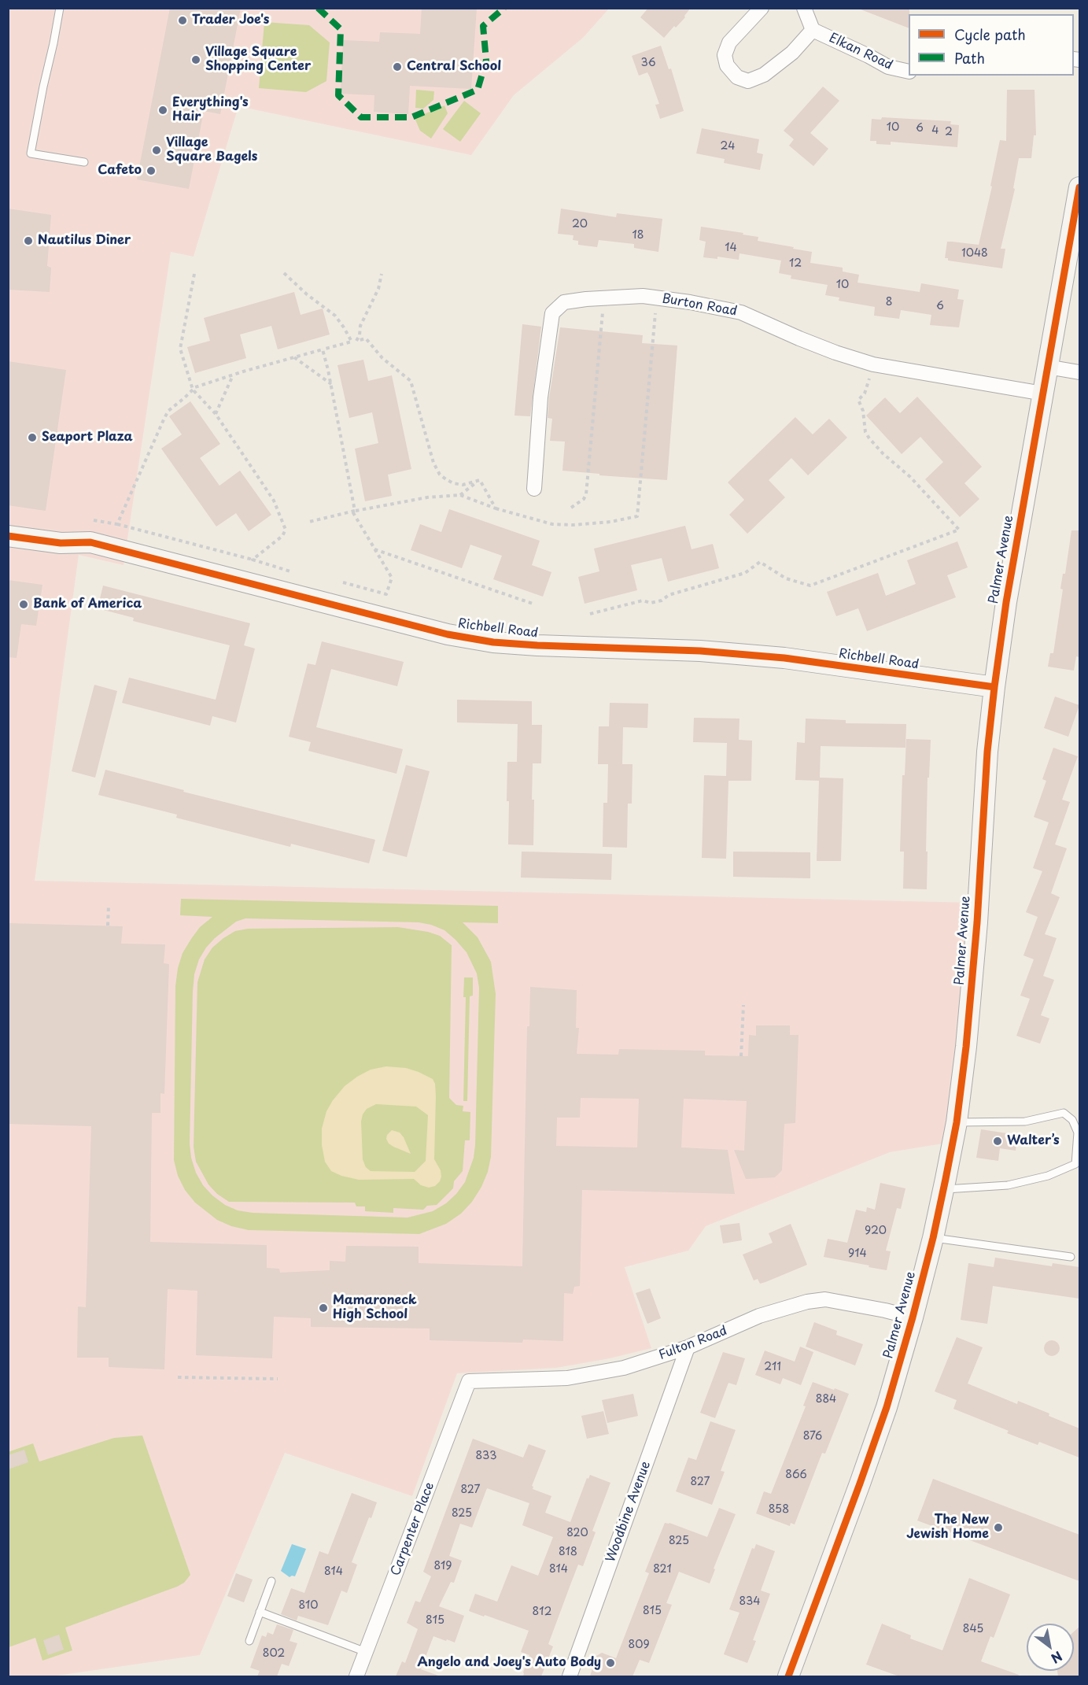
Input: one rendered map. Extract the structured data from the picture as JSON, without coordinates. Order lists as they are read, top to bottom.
{
  "streets": {
    "street": [
      "Elkan Road",
      "Burton Road",
      "Palmer Avenue",
      "Richbell Road",
      "Fulton Road",
      "Woodbine Avenue",
      "Carpenter Place"
    ]
  },
  "crossings": [
    ["Burton Road", "Palmer Avenue"],
    ["Palmer Avenue", "Richbell Road"],
    ["Palmer Avenue", "Fulton Road"],
    ["Fulton Road", "Woodbine Avenue"],
    ["Fulton Road", "Carpenter Place"]
  ],
  "places": [
    "Trader Joe's",
    "Village Square Shopping Center",
    "Central School",
    "Everything's Hair",
    "Village Square Bagels",
    "Cafeto",
    "Nautilus Diner",
    "Seaport Plaza",
    "Bank of America",
    "Walter’s",
    "Mamaroneck High School",
    "The New Jewish Home",
    "Angelo and Joey's Auto Body"
  ],
  "house_numbers": [
    "36",
    "10",
    "6",
    "4",
    "2",
    "24",
    "20",
    "18",
    "14",
    "1048",
    "12",
    "10",
    "8",
    "6",
    "920",
    "914",
    "211",
    "884",
    "876",
    "833",
    "866",
    "827",
    "827",
    "858",
    "825",
    "820",
    "825",
    "818",
    "819",
    "814",
    "821",
    "814",
    "834",
    "810",
    "815",
    "812",
    "815",
    "845",
    "809",
    "802"
  ],
  "legend": ["Cycle path", "Path"],
  "north": "bottom right"
}
